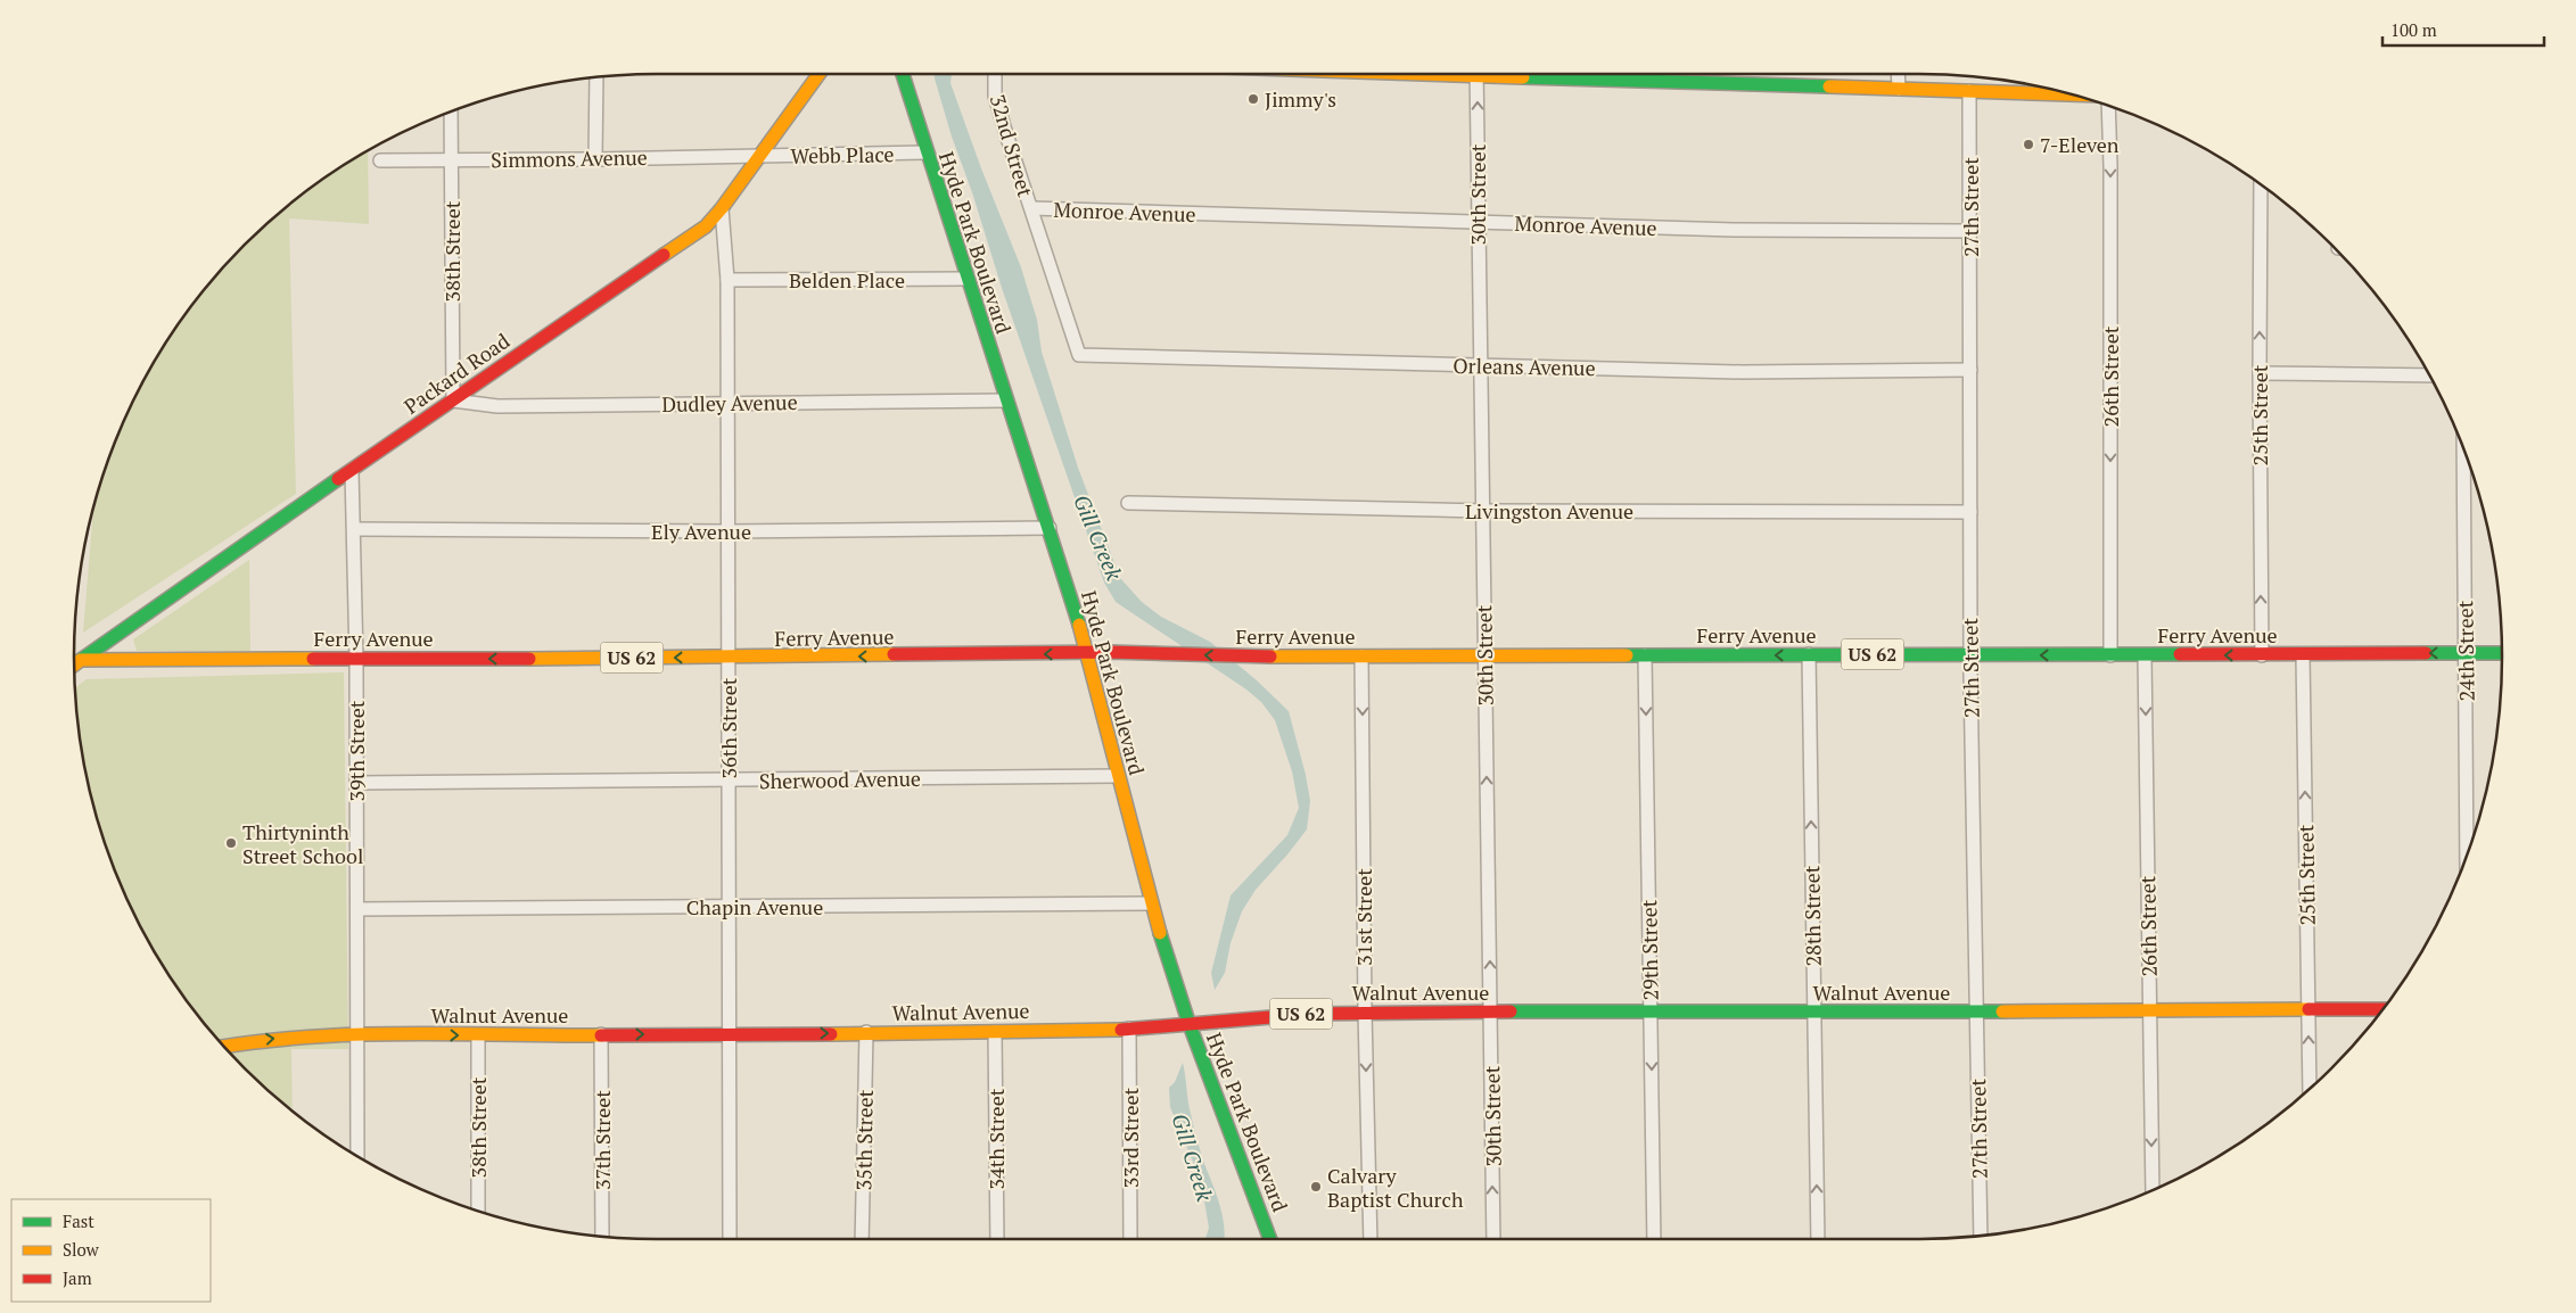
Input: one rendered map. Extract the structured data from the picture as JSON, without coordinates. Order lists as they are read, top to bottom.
{
  "streets": {
    "main road": [
      "Hyde Park Boulevard",
      "Packard Road",
      "Ferry Avenue",
      "US 62",
      "Walnut Avenue"
    ],
    "street": [
      "32nd Street",
      "Webb Place",
      "Simmons Avenue",
      "30th Street",
      "27th Street",
      "Monroe Avenue",
      "38th Street",
      "Belden Place",
      "Orleans Avenue",
      "26th Street",
      "Dudley Avenue",
      "25th Street",
      "Livingston Avenue",
      "Ely Avenue",
      "24th Street",
      "36th Street",
      "39th Street",
      "Sherwood Avenue",
      "Chapin Avenue",
      "28th Street",
      "31st Street",
      "29th Street",
      "33rd Street",
      "34th Street",
      "37th Street",
      "35th Street"
    ]
  },
  "crossings": [
    ["32nd Street", "Monroe Avenue"],
    ["32nd Street", "Orleans Avenue"],
    ["Webb Place", "Simmons Avenue"],
    ["Webb Place", "Hyde Park Boulevard"],
    ["Webb Place", "Packard Road"],
    ["Simmons Avenue", "38th Street"],
    ["Simmons Avenue", "Packard Road"],
    ["30th Street", "Monroe Avenue"],
    ["30th Street", "Orleans Avenue"],
    ["30th Street", "Livingston Avenue"],
    ["30th Street", "Ferry Avenue"],
    ["30th Street", "Walnut Avenue"],
    ["27th Street", "Monroe Avenue"],
    ["27th Street", "Orleans Avenue"],
    ["27th Street", "Livingston Avenue"],
    ["27th Street", "Ferry Avenue"],
    ["27th Street", "Walnut Avenue"],
    ["Hyde Park Boulevard", "Belden Place"],
    ["Hyde Park Boulevard", "Dudley Avenue"],
    ["Hyde Park Boulevard", "Ely Avenue"],
    ["Hyde Park Boulevard", "Ferry Avenue"],
    ["Hyde Park Boulevard", "Sherwood Avenue"],
    ["Hyde Park Boulevard", "Chapin Avenue"],
    ["Hyde Park Boulevard", "Walnut Avenue"],
    ["38th Street", "Packard Road"],
    ["38th Street", "Dudley Avenue"],
    ["38th Street", "Walnut Avenue"],
    ["Belden Place", "36th Street"],
    ["Packard Road", "Dudley Avenue"],
    ["Packard Road", "Ferry Avenue"],
    ["Packard Road", "36th Street"],
    ["Packard Road", "39th Street"],
    ["26th Street", "Ferry Avenue"],
    ["26th Street", "Walnut Avenue"],
    ["Dudley Avenue", "36th Street"],
    ["25th Street", "Ferry Avenue"],
    ["25th Street", "Walnut Avenue"],
    ["Ely Avenue", "36th Street"],
    ["Ely Avenue", "39th Street"],
    ["Ferry Avenue", "24th Street"],
    ["Ferry Avenue", "36th Street"],
    ["Ferry Avenue", "39th Street"],
    ["Ferry Avenue", "28th Street"],
    ["Ferry Avenue", "31st Street"],
    ["Ferry Avenue", "29th Street"],
    ["36th Street", "Sherwood Avenue"],
    ["36th Street", "Chapin Avenue"],
    ["36th Street", "Walnut Avenue"],
    ["39th Street", "Sherwood Avenue"],
    ["39th Street", "Chapin Avenue"],
    ["39th Street", "Walnut Avenue"],
    ["28th Street", "Walnut Avenue"],
    ["31st Street", "Walnut Avenue"],
    ["29th Street", "Walnut Avenue"],
    ["Walnut Avenue", "33rd Street"],
    ["Walnut Avenue", "34th Street"],
    ["Walnut Avenue", "37th Street"],
    ["Walnut Avenue", "35th Street"]
  ],
  "one_way": [
    "30th Street",
    "26th Street",
    "25th Street",
    "Ferry Avenue",
    "28th Street",
    "31st Street",
    "29th Street"
  ],
  "water": ["Gill Creek"],
  "places": [
    "Jimmy's",
    "7-Eleven",
    "Thirtyninth Street School",
    "Calvary Baptist Church"
  ],
  "legend": ["Fast", "Slow", "Jam"],
  "scale_bar": "100 m"
}
